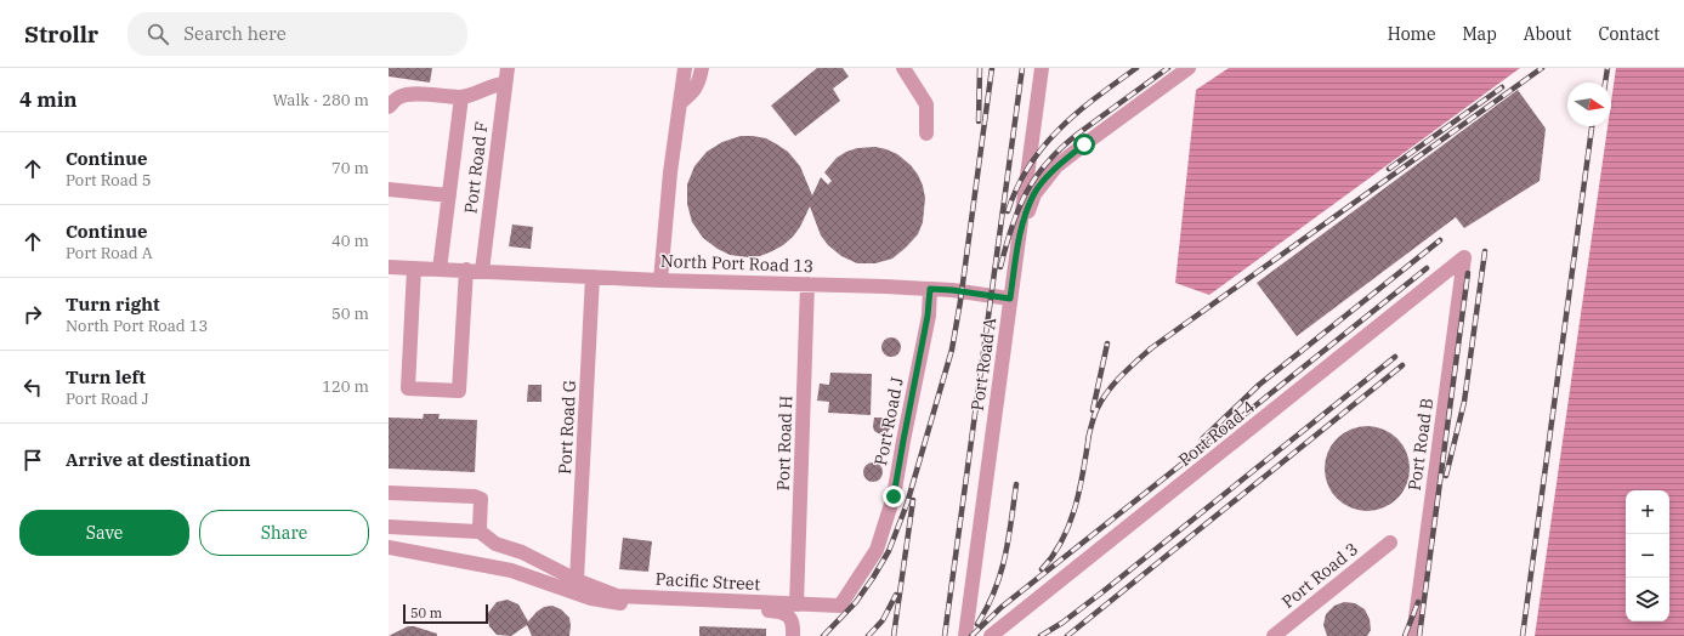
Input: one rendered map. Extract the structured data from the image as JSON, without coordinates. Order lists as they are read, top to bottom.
{
  "streets": {
    "lane": [
      "Port Road F",
      "North Port Road 13",
      "Port Road A",
      "Port Road J",
      "Port Road G",
      "Port Road 4",
      "Port Road H",
      "Port Road B",
      "Port Road 3",
      "Pacific Street"
    ]
  },
  "crossings": [
    ["Port Road F", "North Port Road 13"],
    ["North Port Road 13", "Port Road A"],
    ["North Port Road 13", "Port Road J"],
    ["North Port Road 13", "Port Road G"],
    ["North Port Road 13", "Port Road H"],
    ["Port Road J", "Pacific Street"],
    ["Port Road G", "Pacific Street"],
    ["Port Road 4", "Port Road B"],
    ["Port Road H", "Pacific Street"]
  ],
  "scale_bar": "50 m",
  "north": "right",
  "page": {
    "header": "Strollr",
    "search": "Search here",
    "nav": [
      "Home",
      "Map",
      "About",
      "Contact"
    ],
    "heading": ["4 min", "Walk · 280 m"],
    "list": [
      ["Continue", "Port Road 5", "70 m"],
      ["Continue", "Port Road A", "40 m"],
      ["Turn right", "North Port Road 13", "50 m"],
      ["Turn left", "Port Road J", "120 m"],
      "Arrive at destination"
    ],
    "map_buttons": ["+", "−"],
    "buttons": ["Save", "Share"],
    "scale": "50 m"
  }
}
